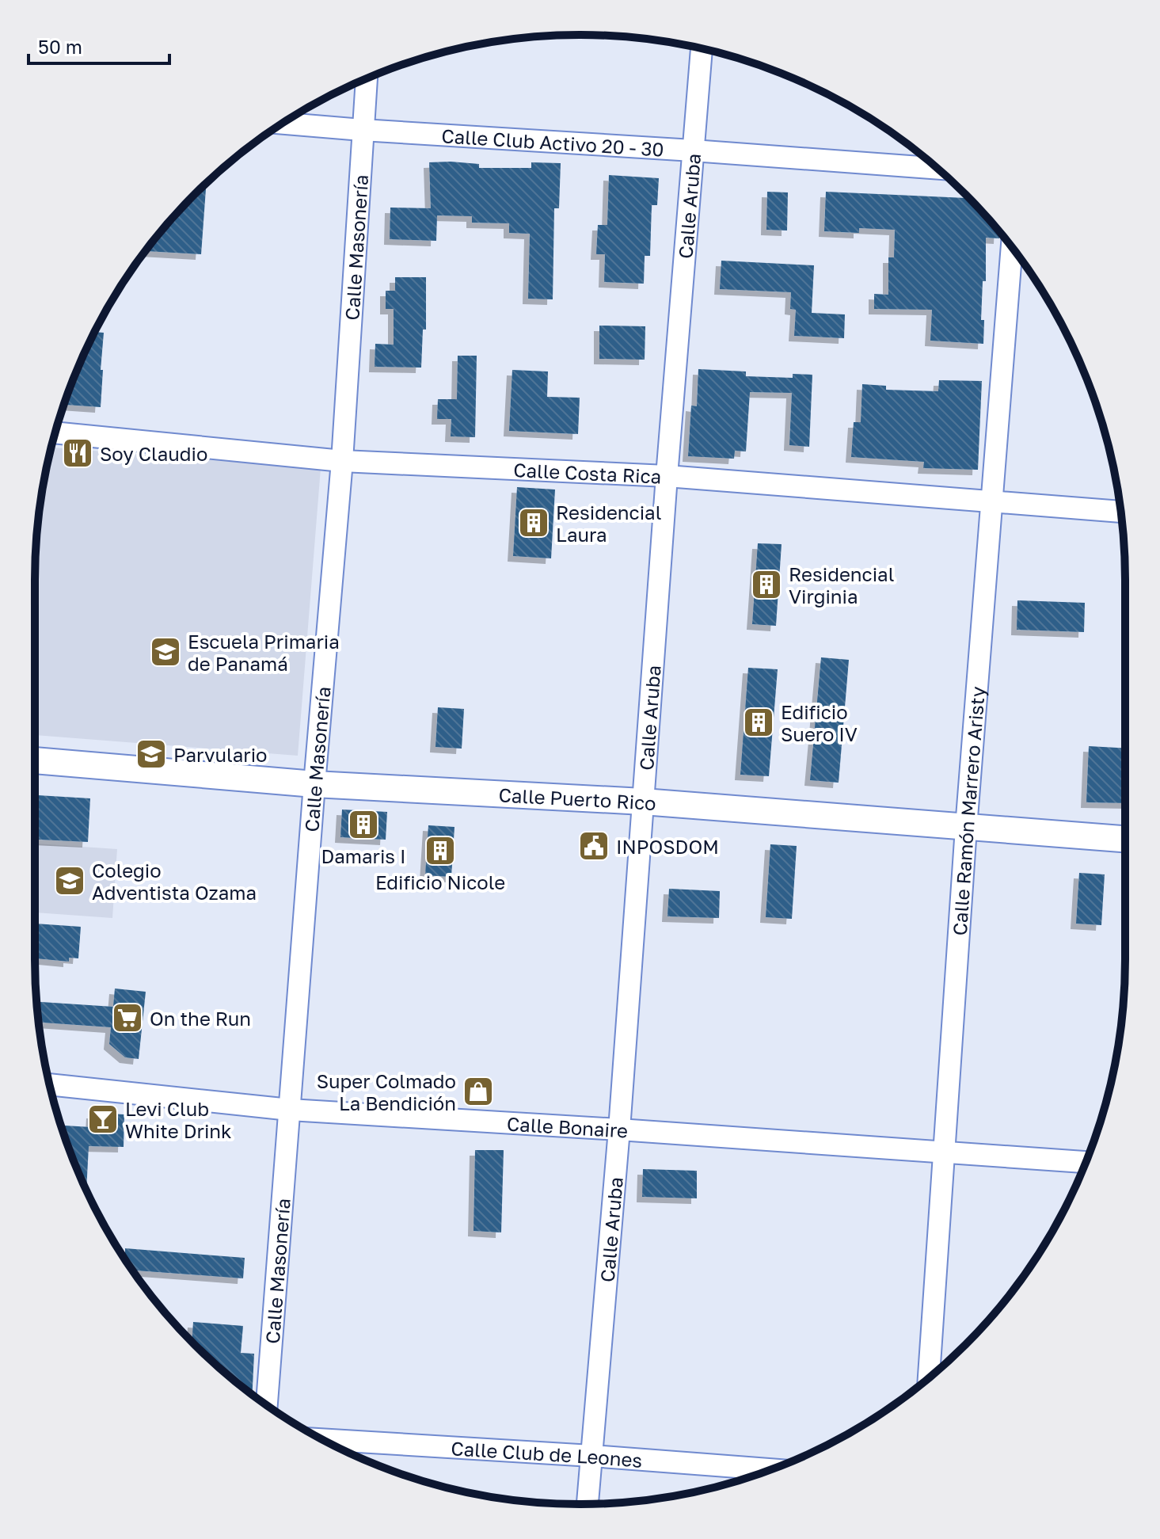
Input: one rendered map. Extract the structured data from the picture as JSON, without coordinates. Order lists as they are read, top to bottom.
{
  "streets": {
    "street": [
      "Calle Club Activo 20 - 30",
      "Calle Aruba",
      "Calle Masonería",
      "Calle Costa Rica",
      "Calle Puerto Rico",
      "Calle Ramón Marrero Aristy",
      "Calle Bonaire",
      "Calle Club de Leones"
    ]
  },
  "crossings": [
    ["Calle Club Activo 20 - 30", "Calle Aruba"],
    ["Calle Club Activo 20 - 30", "Calle Masonería"],
    ["Calle Aruba", "Calle Costa Rica"],
    ["Calle Aruba", "Calle Puerto Rico"],
    ["Calle Aruba", "Calle Bonaire"],
    ["Calle Aruba", "Calle Club de Leones"],
    ["Calle Masonería", "Calle Costa Rica"],
    ["Calle Masonería", "Calle Puerto Rico"],
    ["Calle Masonería", "Calle Bonaire"],
    ["Calle Costa Rica", "Calle Ramón Marrero Aristy"],
    ["Calle Puerto Rico", "Calle Ramón Marrero Aristy"],
    ["Calle Ramón Marrero Aristy", "Calle Bonaire"]
  ],
  "places": {
    "restaurant": ["Soy Claudio"],
    "building": [
      "Residencial Laura",
      "Residencial Virginia",
      "Edificio Suero IV",
      "Damaris I",
      "Edificio Nicole"
    ],
    "school or university": ["Escuela Primaria de Panamá", "Parvulario", "Colegio Adventista Ozama"],
    "public building": ["INPOSDOM"],
    "supermarket": ["On the Run"],
    "shop": ["Super Colmado La Bendición"],
    "bar": ["Levi Club White Drink"]
  },
  "scale_bar": "50 m"
}
